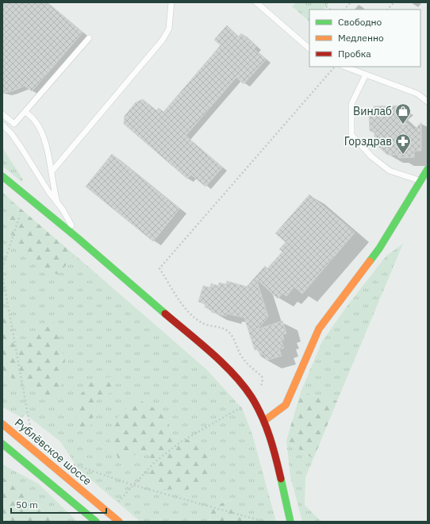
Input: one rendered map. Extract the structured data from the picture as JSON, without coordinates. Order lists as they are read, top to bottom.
{
  "streets": {
    "main road": ["Рублёвское шоссе"]
  },
  "places": {
    "shop": ["Винлаб"],
    "pharmacy": ["Горздрав"]
  },
  "legend": ["Свободно", "Медленно", "Пробка"],
  "scale_bar": "50 m"
}
